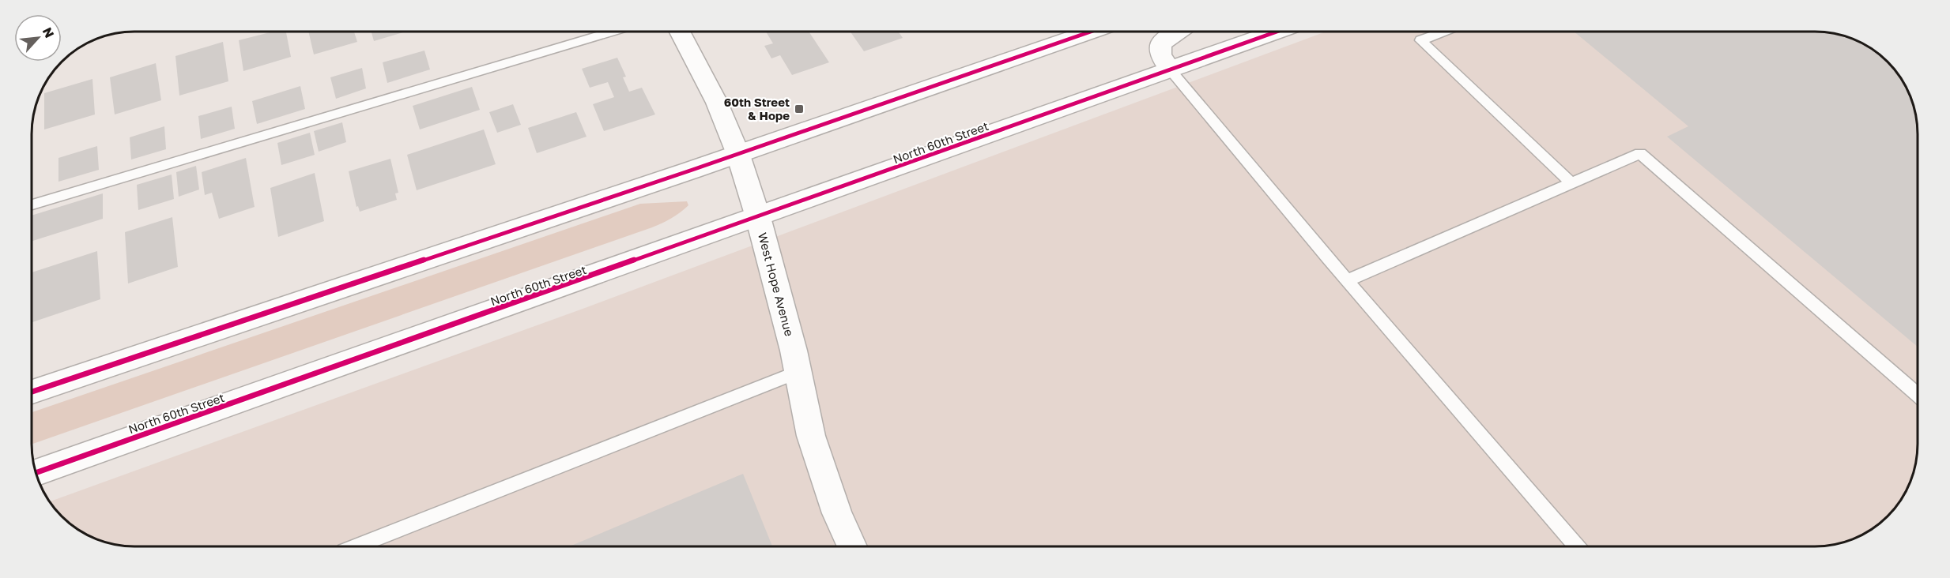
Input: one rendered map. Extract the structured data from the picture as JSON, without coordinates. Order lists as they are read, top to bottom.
{
  "streets": {
    "main road": ["North 60th Street", "West Hope Avenue"]
  },
  "crossings": [
    ["North 60th Street", "West Hope Avenue"]
  ],
  "places": {
    "transit": ["60th Street & Hope"]
  },
  "north": "top right"
}
